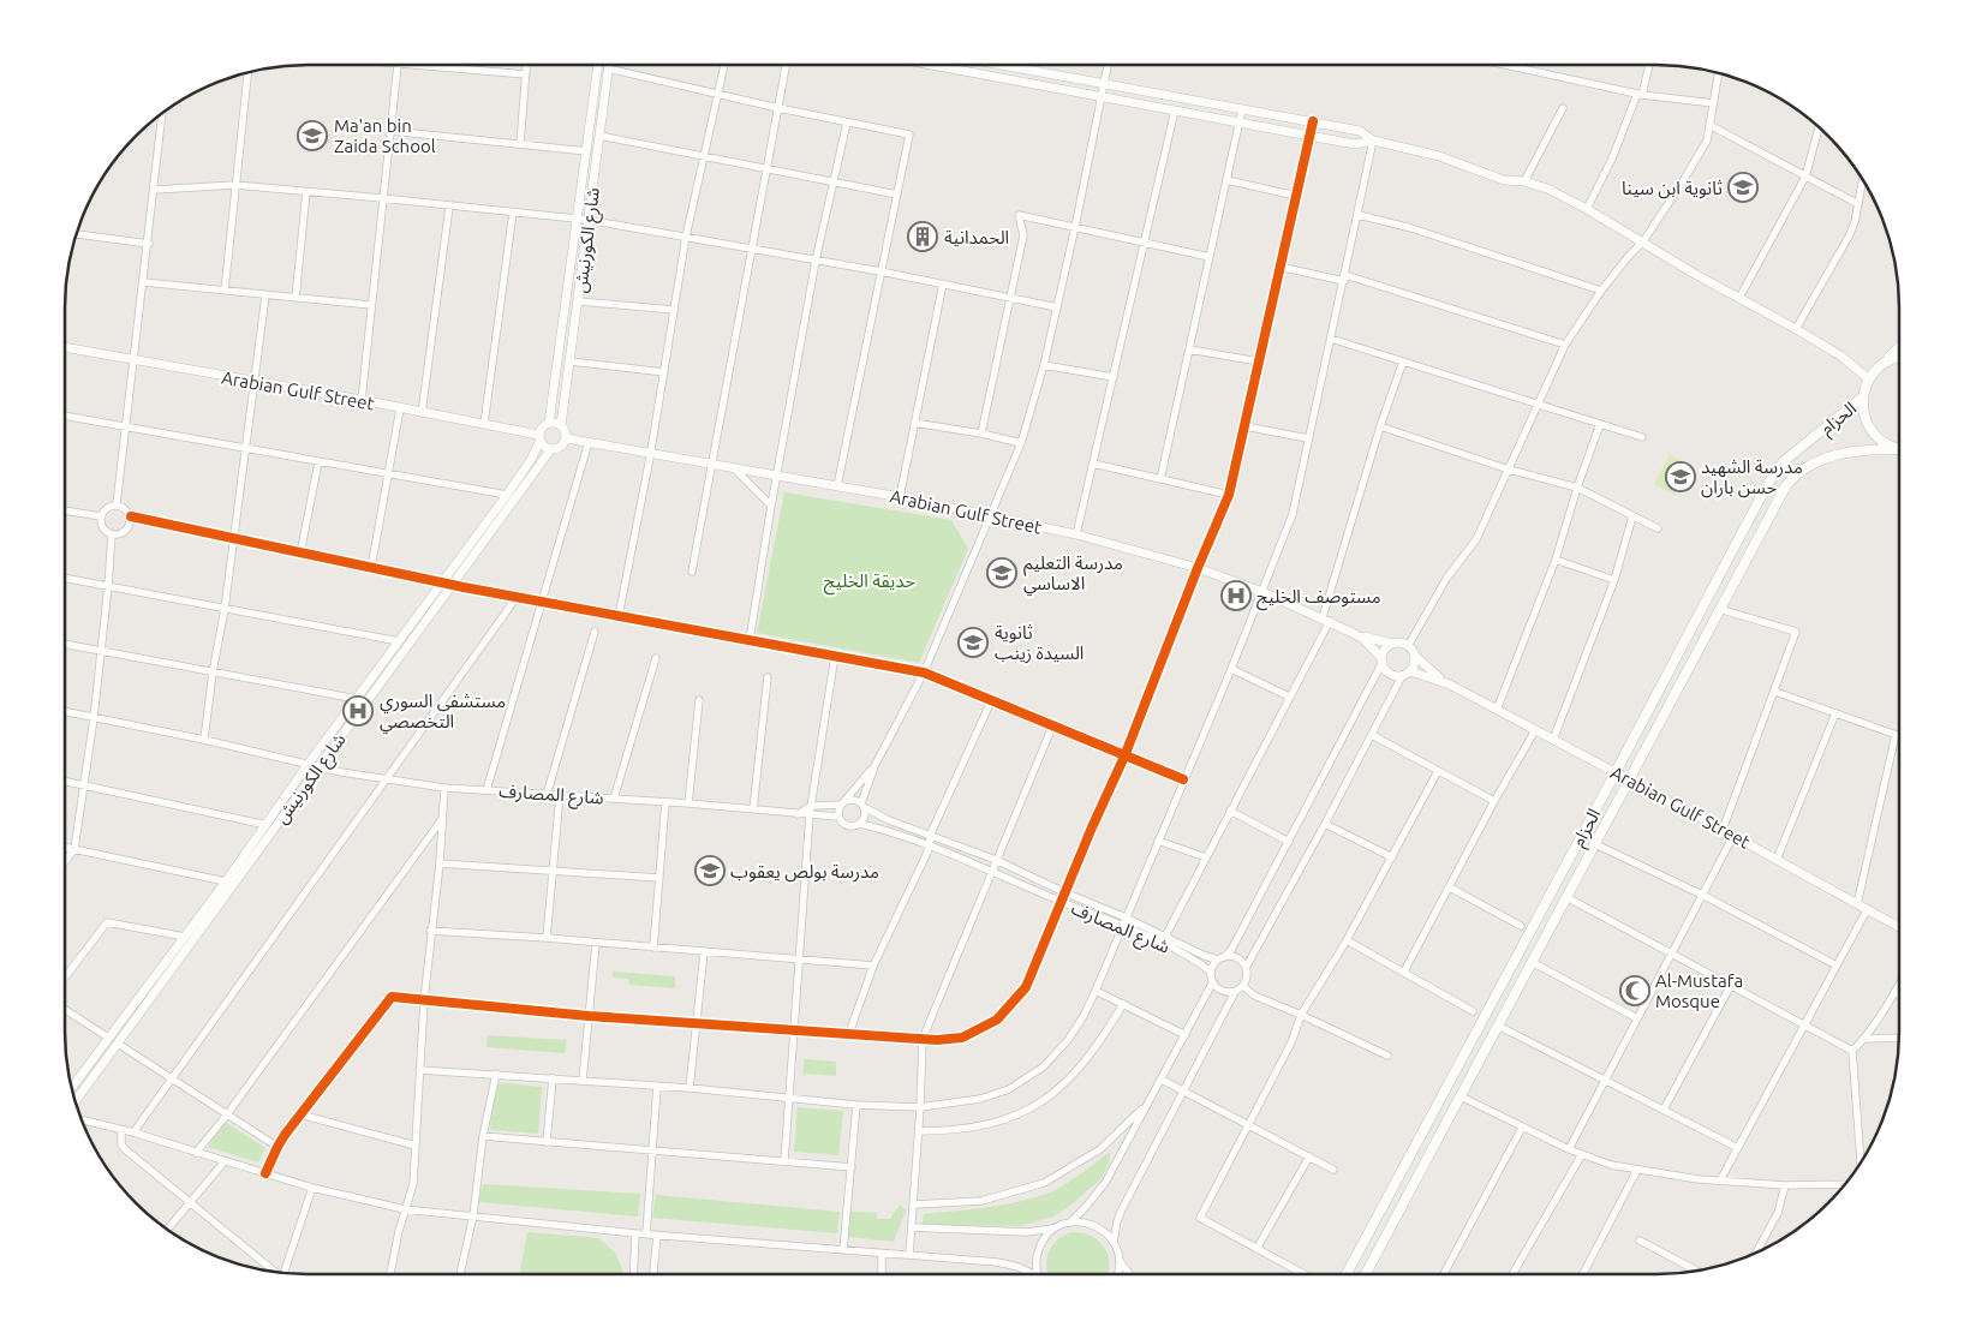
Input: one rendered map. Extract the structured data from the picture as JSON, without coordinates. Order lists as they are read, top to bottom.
{
  "streets": {
    "main road": ["الحزام"],
    "street": ["شارع الكورنيش", "Arabian Gulf Street", "شارع المصارف"]
  },
  "crossings": [
    ["شارع الكورنيش", "Arabian Gulf Street"],
    ["شارع الكورنيش", "شارع المصارف"],
    ["Arabian Gulf Street", "الحزام"]
  ],
  "parks": ["حديقة الخليج"],
  "places": {
    "school or university": [
      "Ma'an bin Zaida School",
      "ثانوية ابن سينا",
      "مدرسة الشهيد حسن باران",
      "مدرسة التعليم الاساسي",
      "ثانوية السيدة زينب",
      "مدرسة بولص يعقوب"
    ],
    "building": ["الحمدانية"],
    "hospital": ["مستوصف الخليج", "مستشفى السوري التخصصي"],
    "mosque": ["Al-Mustafa Mosque"]
  }
}
